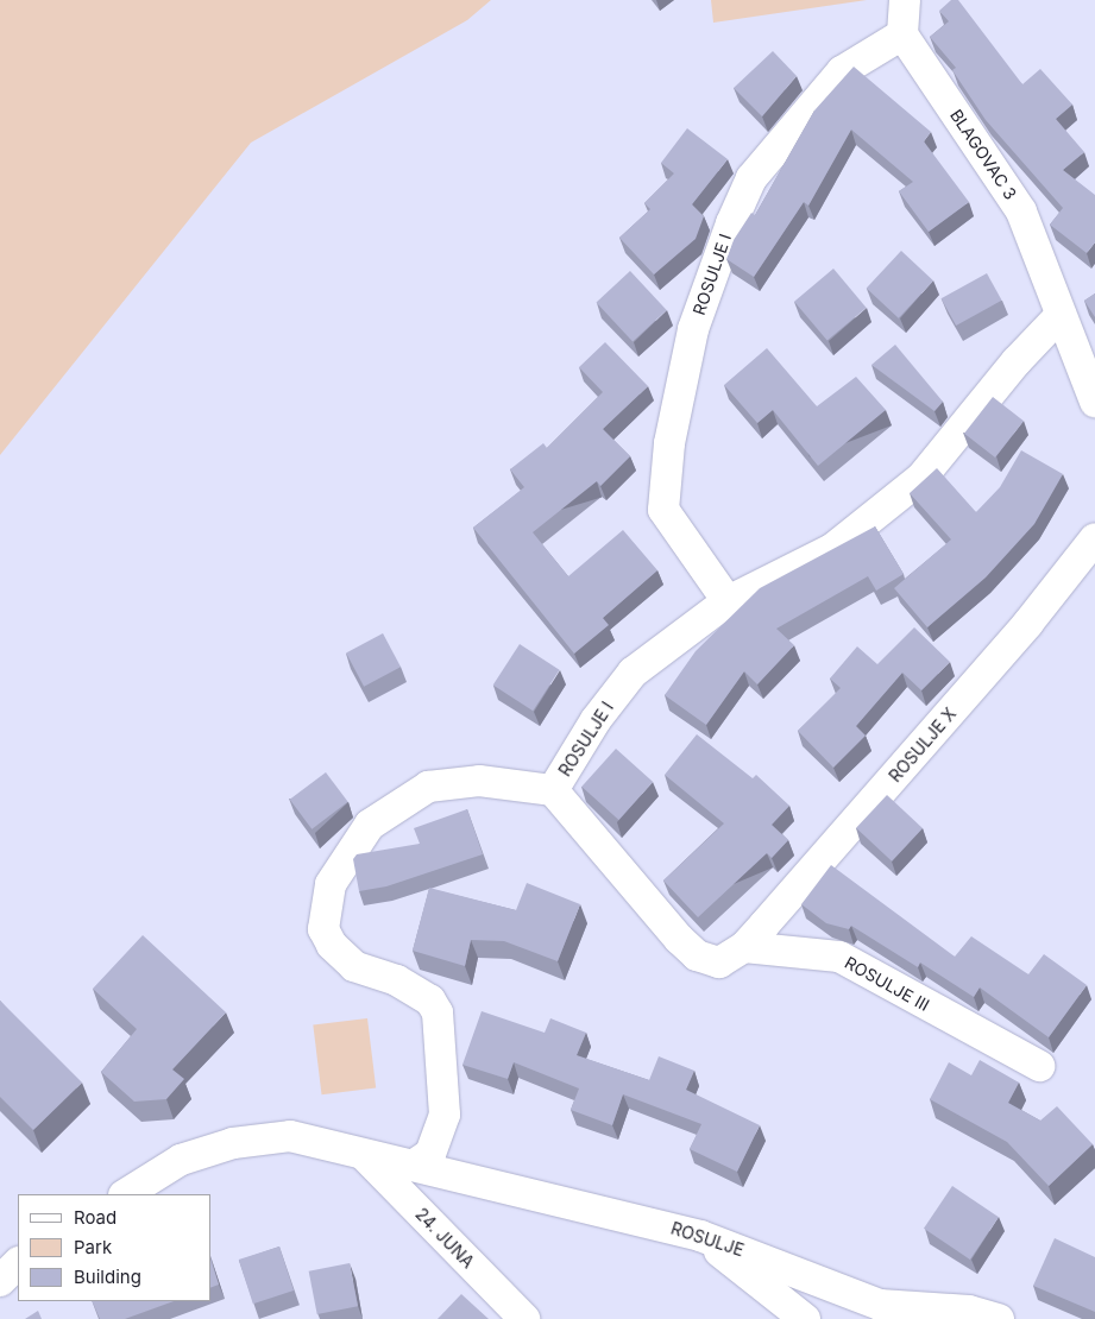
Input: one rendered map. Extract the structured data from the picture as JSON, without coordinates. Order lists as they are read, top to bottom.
{
  "streets": {
    "street": [
      "BLAGOVAC 3",
      "ROSULJE I",
      "ROSULJE X",
      "ROSULJE III",
      "24. JUNA",
      "ROSULJE"
    ]
  },
  "crossings": [
    ["BLAGOVAC 3", "ROSULJE I"],
    ["ROSULJE I", "ROSULJE"],
    ["ROSULJE X", "ROSULJE III"]
  ],
  "legend": ["Road", "Park", "Building"]
}
